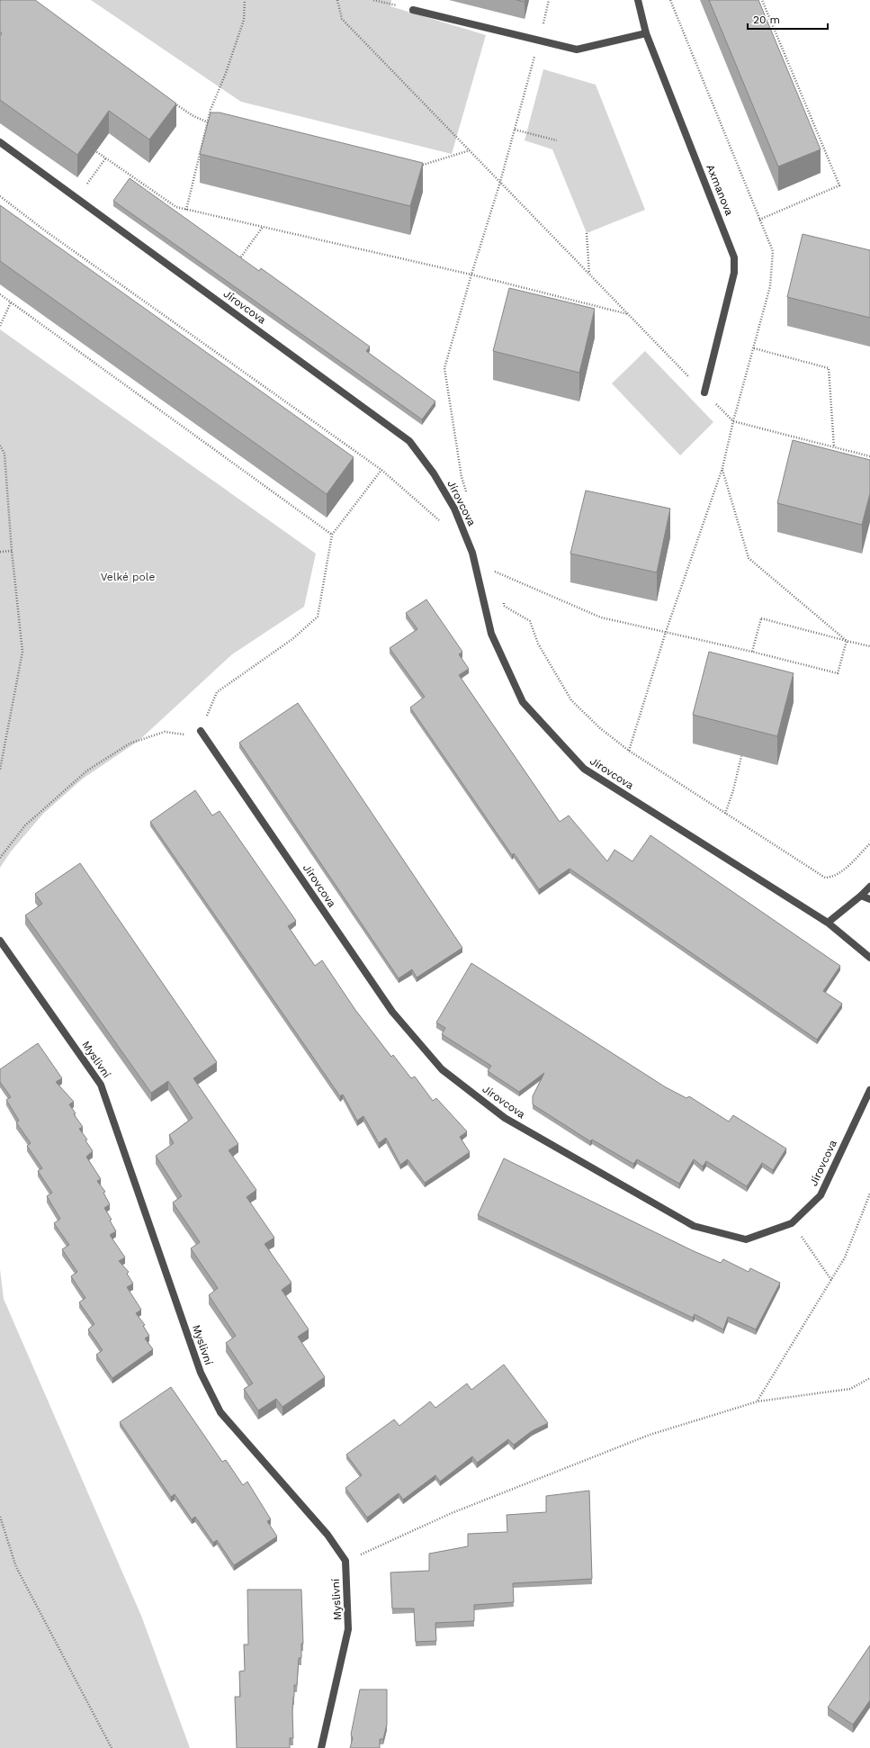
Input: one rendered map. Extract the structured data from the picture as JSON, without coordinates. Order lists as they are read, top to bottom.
{
  "streets": {
    "street": ["Axmanova", "Jírovcova", "Myslivní"]
  },
  "parks": ["Velké pole"],
  "scale_bar": "20 m"
}
